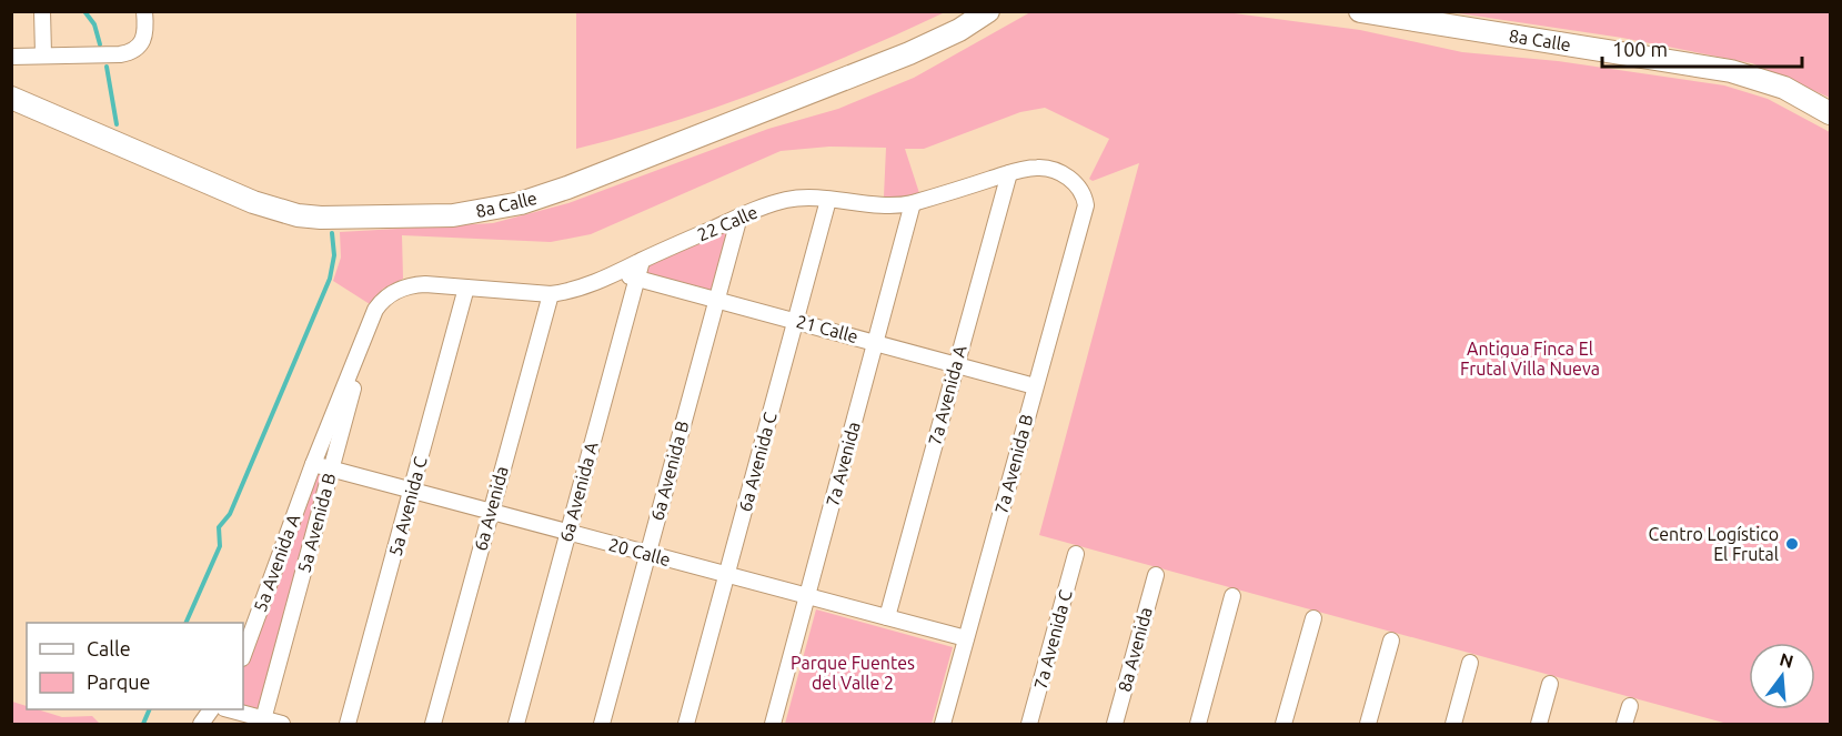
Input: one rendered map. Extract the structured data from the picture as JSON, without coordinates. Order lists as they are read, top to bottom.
{
  "streets": {
    "main road": ["8a Calle"],
    "street": [
      "22 Calle",
      "21 Calle",
      "7a Avenida A",
      "6a Avenida C",
      "7a Avenida",
      "7a Avenida B",
      "6a Avenida B",
      "6a Avenida A",
      "5a Avenida C",
      "6a Avenida",
      "5a Avenida B",
      "20 Calle",
      "5a Avenida A",
      "7a Avenida C",
      "8a Avenida"
    ]
  },
  "crossings": [
    ["22 Calle", "21 Calle"],
    ["22 Calle", "7a Avenida A"],
    ["22 Calle", "6a Avenida C"],
    ["22 Calle", "7a Avenida"],
    ["22 Calle", "7a Avenida B"],
    ["22 Calle", "6a Avenida B"],
    ["22 Calle", "6a Avenida A"],
    ["22 Calle", "5a Avenida C"],
    ["22 Calle", "6a Avenida"],
    ["22 Calle", "5a Avenida B"],
    ["22 Calle", "5a Avenida A"],
    ["21 Calle", "7a Avenida A"],
    ["21 Calle", "6a Avenida C"],
    ["21 Calle", "7a Avenida"],
    ["21 Calle", "7a Avenida B"],
    ["21 Calle", "6a Avenida B"],
    ["21 Calle", "6a Avenida A"],
    ["7a Avenida A", "20 Calle"],
    ["6a Avenida C", "20 Calle"],
    ["7a Avenida", "20 Calle"],
    ["7a Avenida B", "20 Calle"],
    ["6a Avenida B", "20 Calle"],
    ["6a Avenida A", "20 Calle"],
    ["5a Avenida C", "20 Calle"],
    ["6a Avenida", "20 Calle"],
    ["5a Avenida B", "20 Calle"],
    ["5a Avenida B", "5a Avenida A"],
    ["20 Calle", "5a Avenida A"]
  ],
  "parks": ["Antigua Finca El Frutal Villa Nueva", "Parque Fuentes del Valle 2"],
  "places": ["Centro Logístico El Frutal"],
  "legend": ["Calle", "Parque"],
  "scale_bar": "100 m",
  "north": "top"
}
